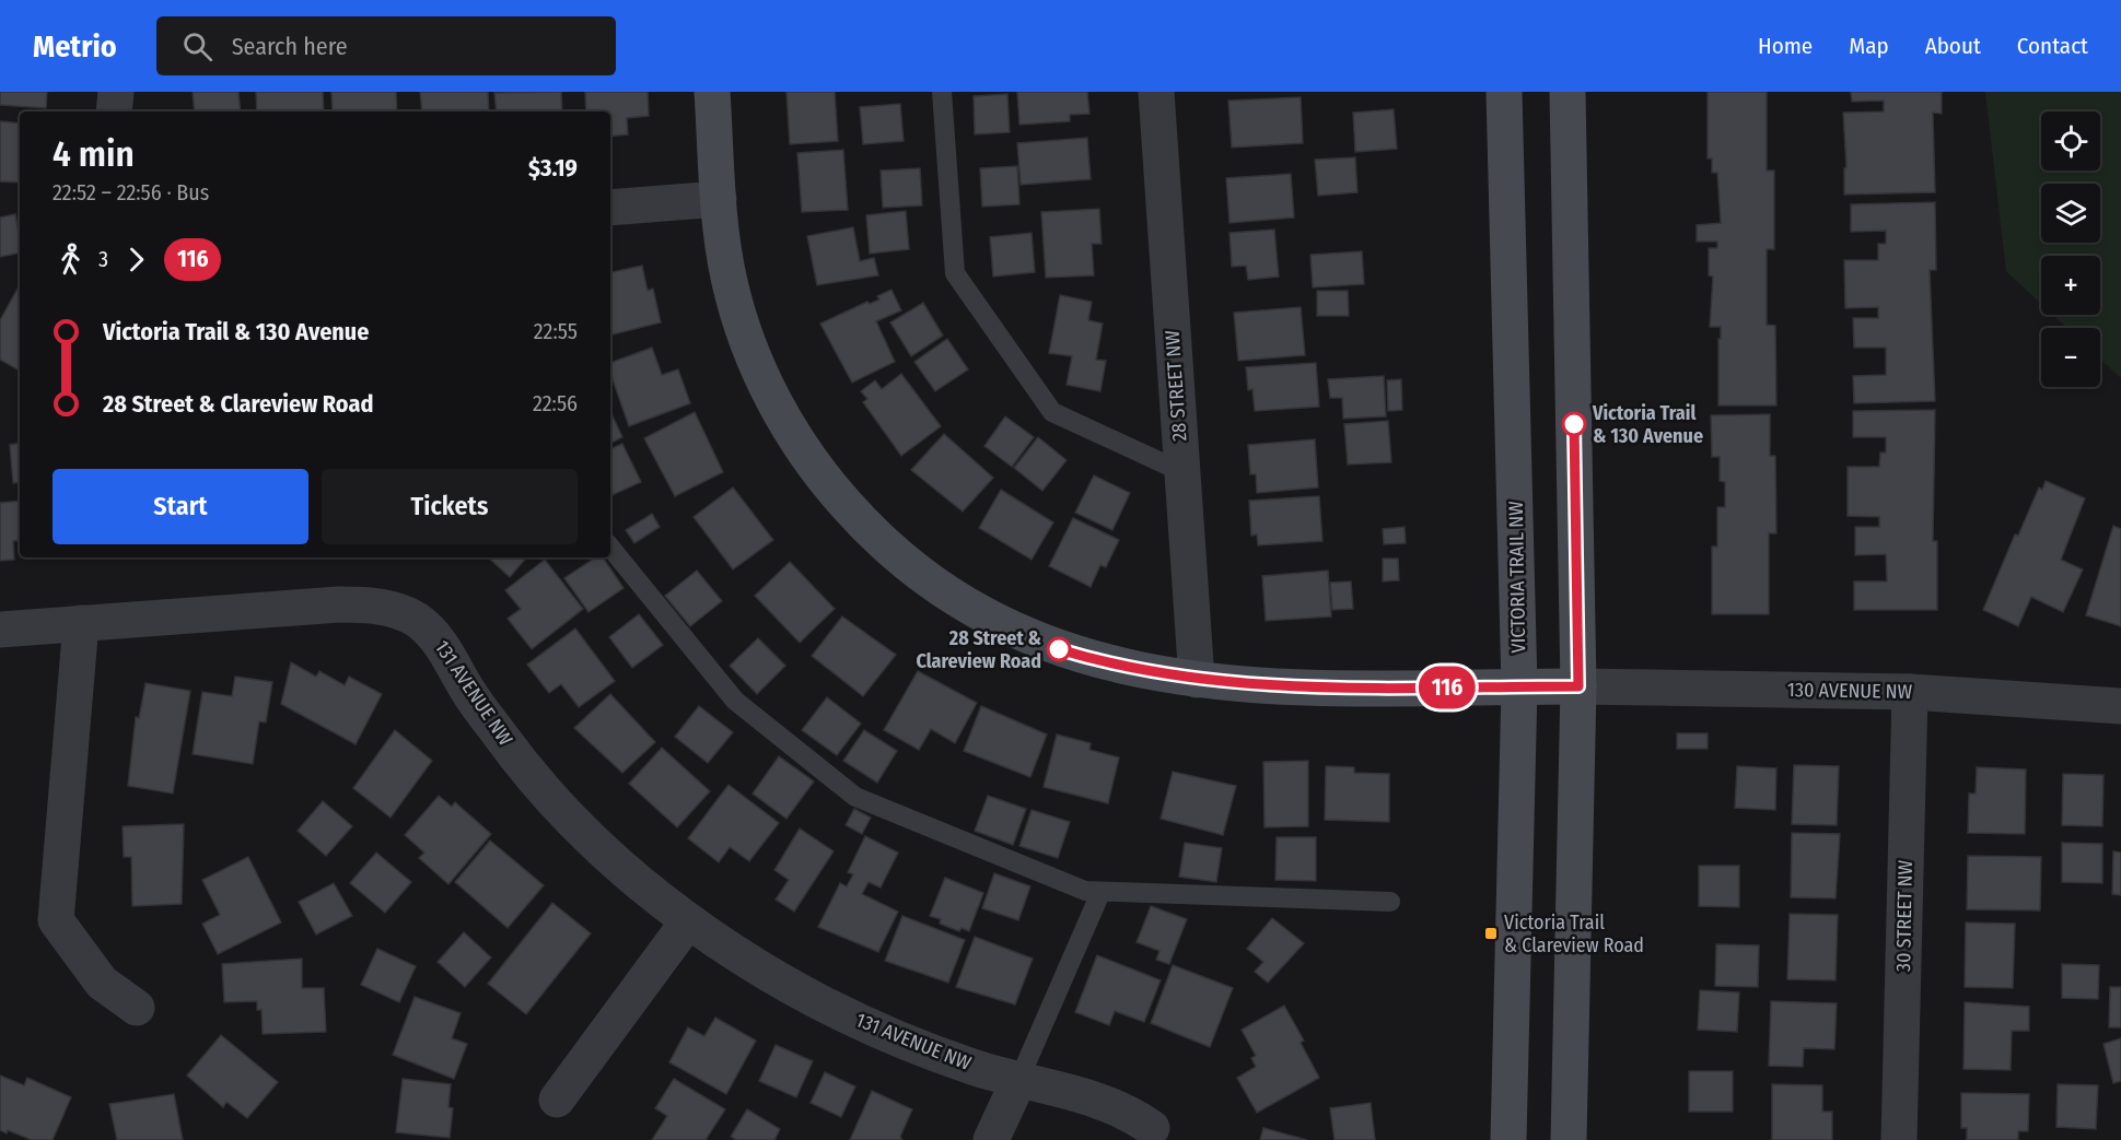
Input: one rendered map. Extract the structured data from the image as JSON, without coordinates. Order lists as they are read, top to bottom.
{
  "streets": {
    "main road": ["VICTORIA TRAIL NW"],
    "street": [
      "28 STREET NW",
      "130 AVENUE NW",
      "131 AVENUE NW",
      "30 STREET NW"
    ]
  },
  "crossings": [
    ["130 AVENUE NW", "30 STREET NW"]
  ],
  "places": {
    "other": ["Victoria Trail & 130 Avenue", "28 Street & Clareview Road"],
    "transit": ["Victoria Trail & Clareview Road"]
  },
  "lines": ["bus line 116"],
  "page": {
    "header": "Metrio",
    "search": "Search here",
    "nav": [
      "Home",
      "Map",
      "About",
      "Contact"
    ],
    "on_map": "116",
    "map_buttons": ["+", "−"],
    "heading": ["4 min", "22:52 – 22:56 · Bus", "$3.19"],
    "legs": ["3", "116"],
    "list": [
      {
        "name": "Victoria Trail & 130 Avenue",
        "value": "22:55"
      },
      {
        "name": "28 Street & Clareview Road",
        "value": "22:56"
      }
    ],
    "buttons": ["Start", "Tickets"]
  }
}
